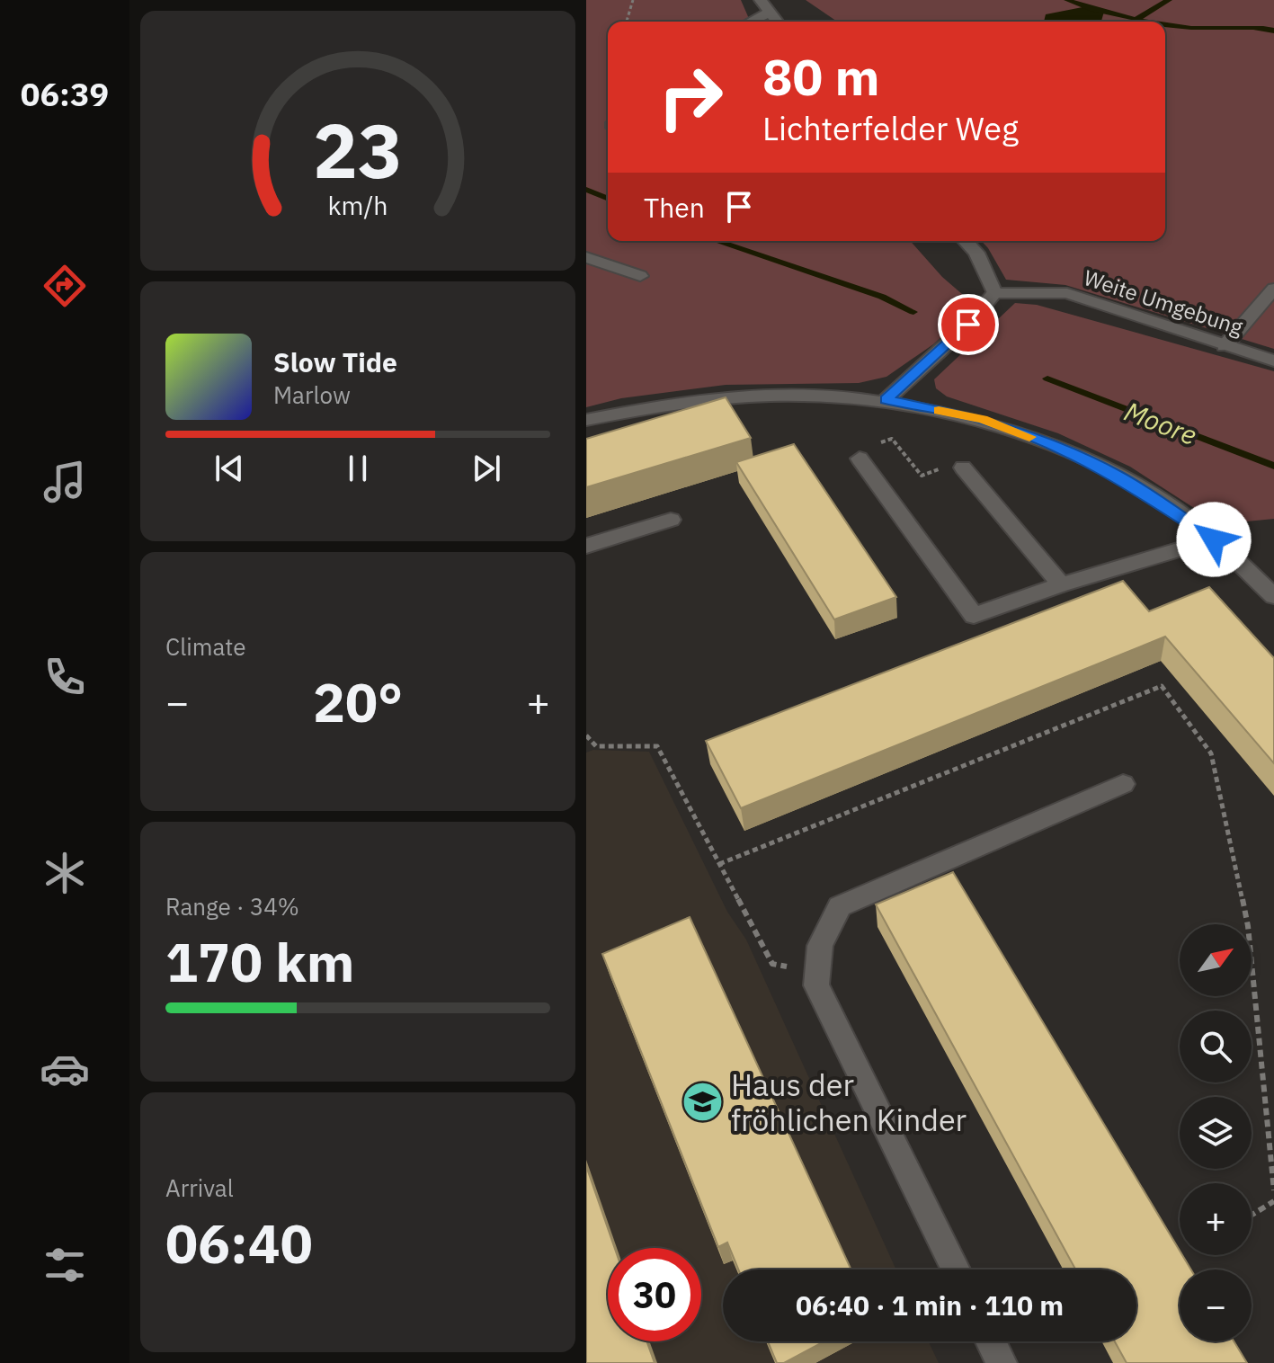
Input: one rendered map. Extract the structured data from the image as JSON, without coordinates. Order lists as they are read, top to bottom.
{
  "streets": {
    "street": ["Weite Umgebung"]
  },
  "water": ["Moore"],
  "places": {
    "school or university": ["Haus der fröhlichen Kinder"]
  },
  "north": "top right",
  "page": {
    "tabs": "06:39",
    "turn": ["80 m", "Lichterfelder Weg"],
    "then": "Then",
    "song": ["Slow Tide", "Marlow"],
    "tile": [
      "Climate",
      ["Range · 34%", "170 km"],
      ["Arrival", "06:40"]
    ],
    "heat": ["−", "20°", "+"],
    "map_buttons": ["+", "−"],
    "limit": "30",
    "trip": "06:40 · 1 min · 110 m",
    "gauge": ["23", "km/h"]
  }
}
